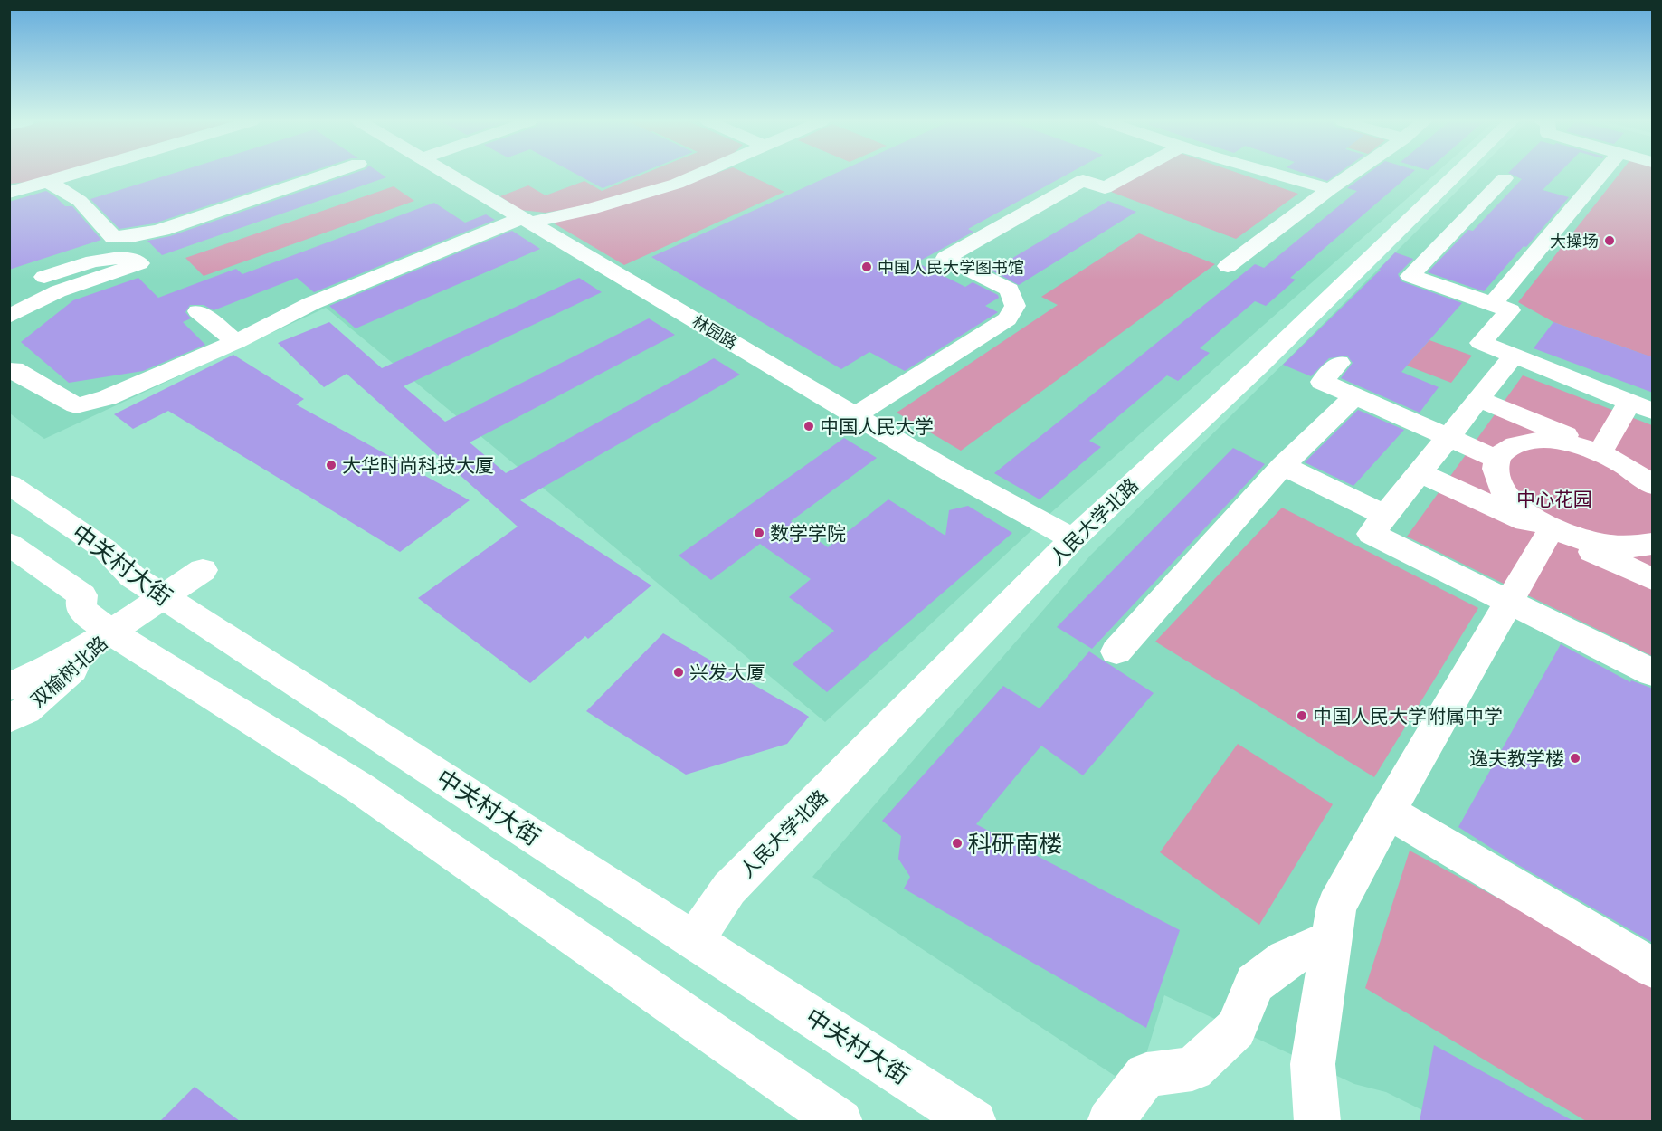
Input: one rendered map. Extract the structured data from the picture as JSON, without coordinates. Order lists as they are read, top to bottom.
{
  "streets": {
    "street": [
      "林园路",
      "人民大学北路",
      "中关村大街",
      "双榆树北路"
    ]
  },
  "crossings": [
    ["林园路", "人民大学北路"],
    ["人民大学北路", "中关村大街"]
  ],
  "parks": ["中心花园"],
  "places": [
    "大操场",
    "中国人民大学图书馆",
    "中国人民大学",
    "大华时尚科技大厦",
    "数学学院",
    "兴发大厦",
    "中国人民大学附属中学",
    "逸夫教学楼",
    "科研南楼"
  ]
}
